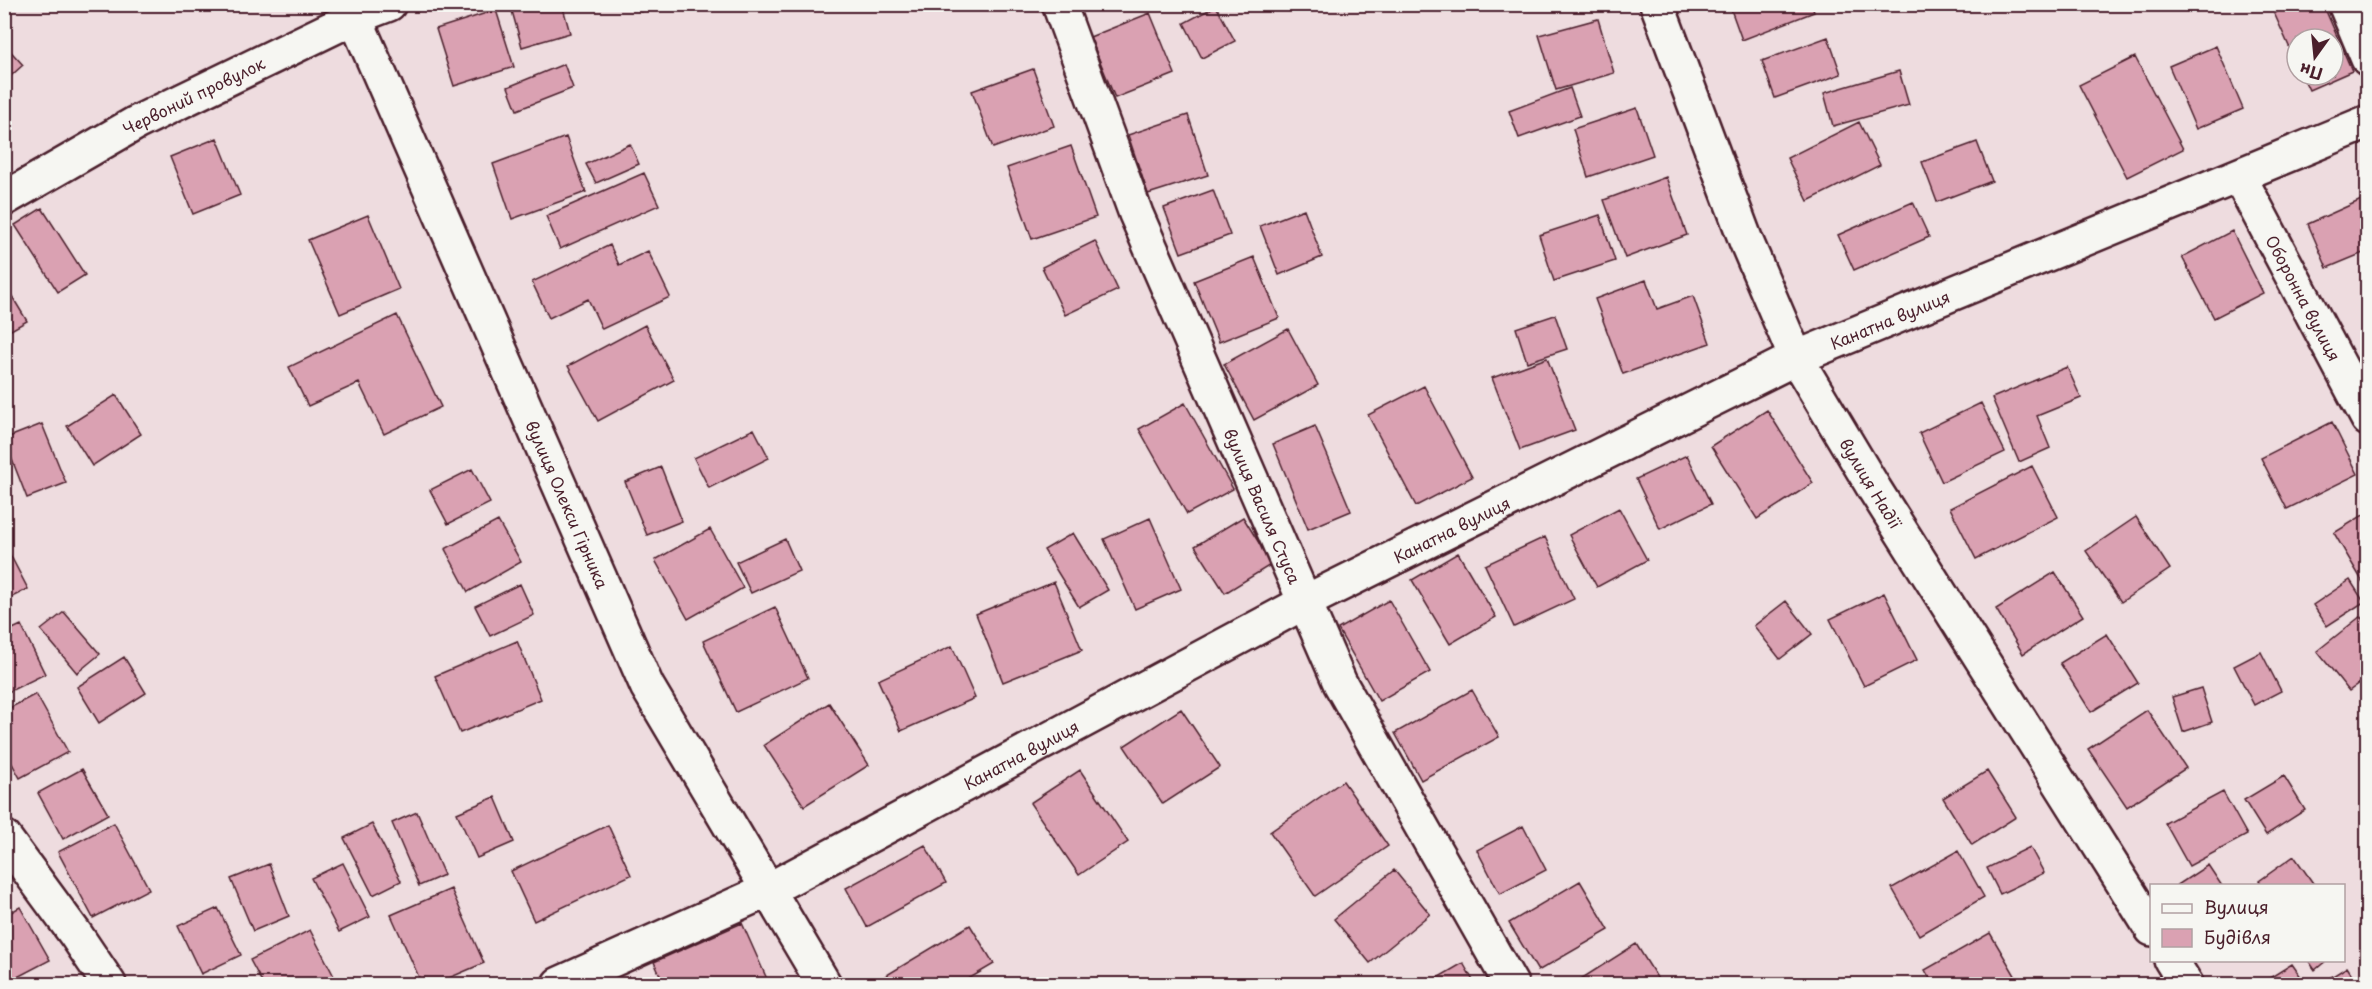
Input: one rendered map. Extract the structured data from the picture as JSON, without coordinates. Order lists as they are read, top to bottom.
{
  "streets": {
    "street": [
      "Червоний провулок",
      "Оборонна вулиця",
      "Канатна вулиця",
      "вулиця Надії",
      "вулиця Олекси Гірника",
      "вулиця Василя Стуса"
    ]
  },
  "crossings": [
    ["Червоний провулок", "вулиця Олекси Гірника"],
    ["Оборонна вулиця", "Канатна вулиця"],
    ["Канатна вулиця", "вулиця Надії"],
    ["Канатна вулиця", "вулиця Олекси Гірника"],
    ["Канатна вулиця", "вулиця Василя Стуса"]
  ],
  "legend": ["Вулиця", "Будівля"],
  "north": "bottom"
}
